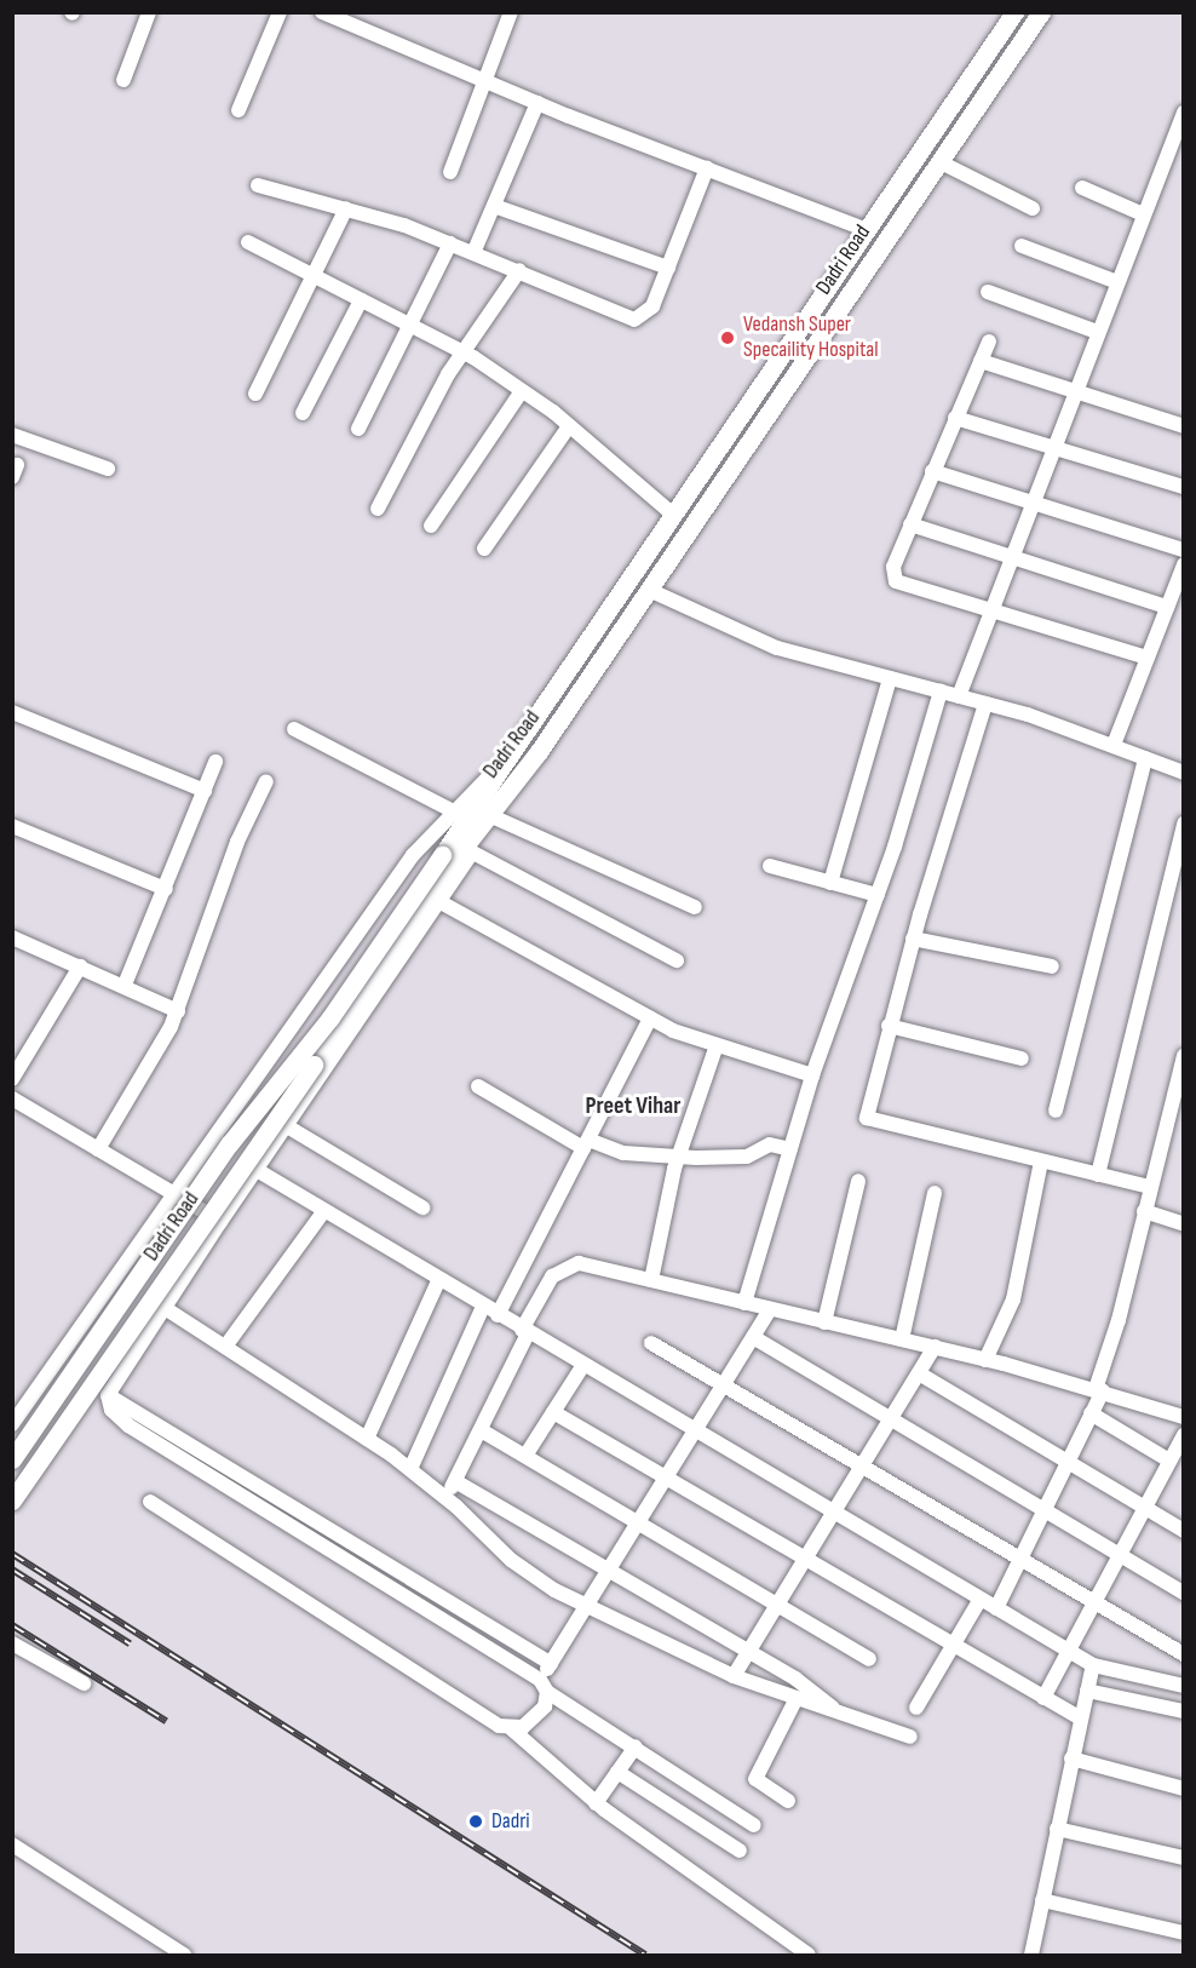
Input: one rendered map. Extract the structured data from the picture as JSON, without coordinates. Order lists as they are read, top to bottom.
{
  "streets": {
    "street": ["Dadri Road"]
  },
  "districts": ["Preet Vihar"],
  "places": ["Vedansh Super Specaility Hospital", "Dadri"]
}
